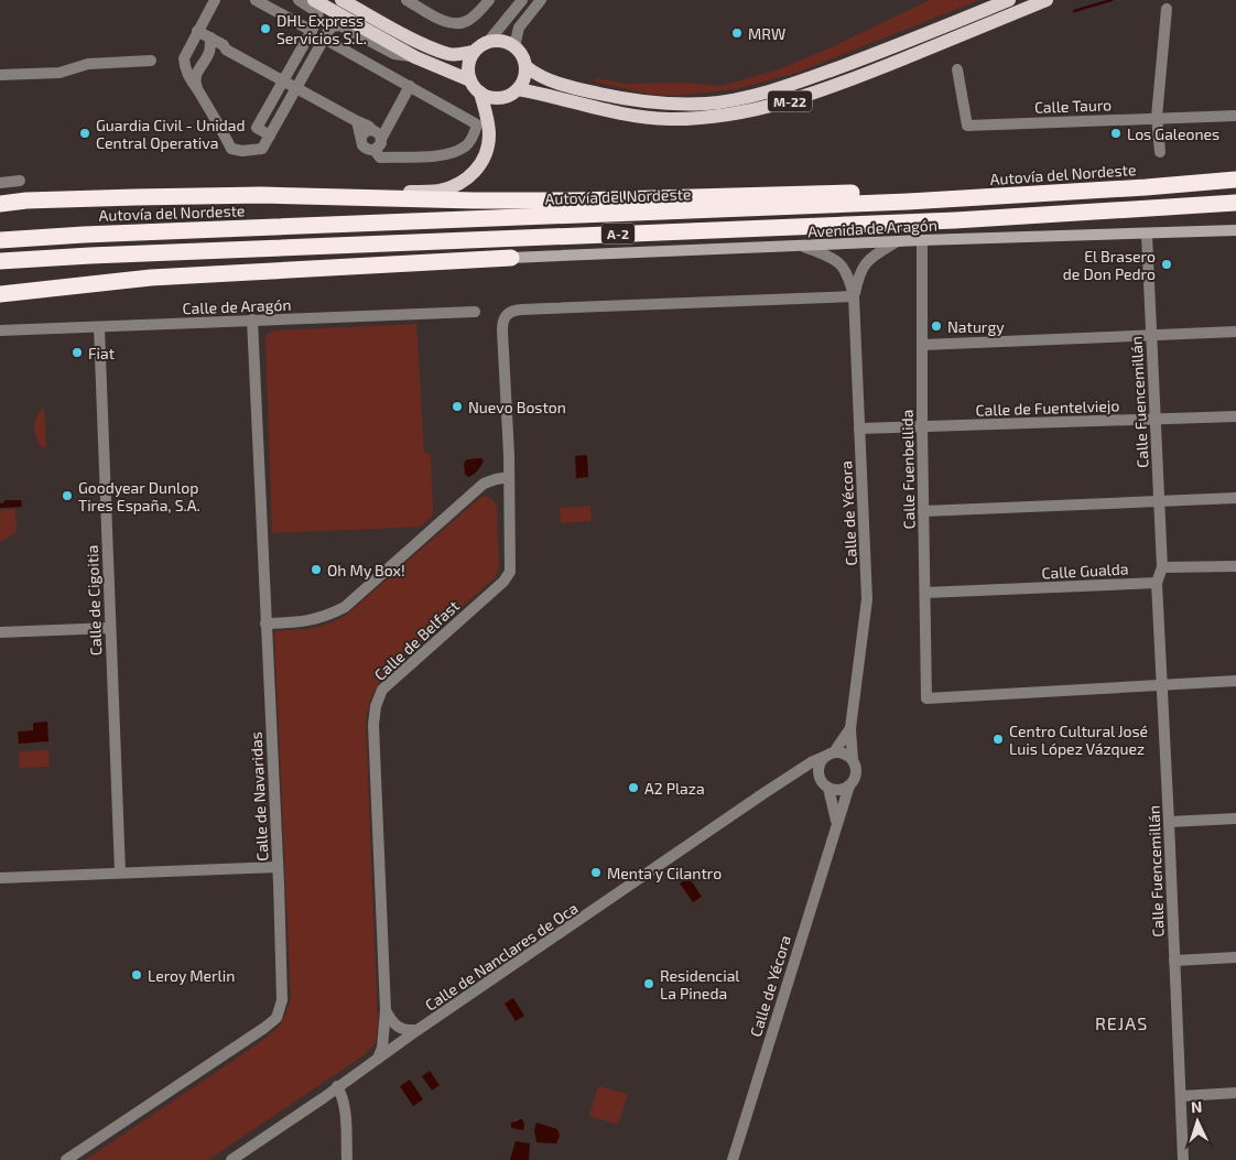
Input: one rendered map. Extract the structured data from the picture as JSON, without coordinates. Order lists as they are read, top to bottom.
{
  "streets": {
    "highway": ["Autovía del Nordeste", "A-2"],
    "main road": ["M-22"],
    "street": [
      "Calle Tauro",
      "Avenida de Aragón",
      "Calle de Aragón",
      "Calle Fuencemillán",
      "Calle de Fuentelviejo",
      "Calle Fuenbellida",
      "Calle de Yécora",
      "Calle Gualda",
      "Calle de Cigoitia",
      "Calle de Belfast",
      "Calle de Navaridas",
      "Calle de Nanclares de Oca"
    ]
  },
  "crossings": [
    ["Avenida de Aragón", "Calle Fuencemillán"],
    ["Avenida de Aragón", "Calle Fuenbellida"],
    ["Avenida de Aragón", "Calle de Yécora"],
    ["Calle de Aragón", "Calle de Cigoitia"],
    ["Calle de Aragón", "Calle de Navaridas"],
    ["Calle Fuencemillán", "Calle de Fuentelviejo"],
    ["Calle Fuencemillán", "Calle Fuenbellida"],
    ["Calle Fuencemillán", "Calle Gualda"],
    ["Calle de Fuentelviejo", "Calle Fuenbellida"],
    ["Calle de Fuentelviejo", "Calle de Yécora"],
    ["Calle Fuenbellida", "Calle Gualda"],
    ["Calle de Yécora", "Calle de Belfast"],
    ["Calle de Yécora", "Calle de Nanclares de Oca"],
    ["Calle de Belfast", "Calle de Nanclares de Oca"]
  ],
  "districts": ["REJAS"],
  "places": [
    "DHL Express Servicios S.L.",
    "MRW",
    "Guardia Civil - Unidad Central Operativa",
    "Los Galeones",
    "El Brasero de Don Pedro",
    "Naturgy",
    "Fiat",
    "Nuevo Boston",
    "Goodyear Dunlop Tires España, S.A.",
    "Oh My Box!",
    "Centro Cultural José Luis López Vázquez",
    "A2 Plaza",
    "Menta y Cilantro",
    "Leroy Merlin",
    "Residencial La Pineda"
  ],
  "north": "top"
}
